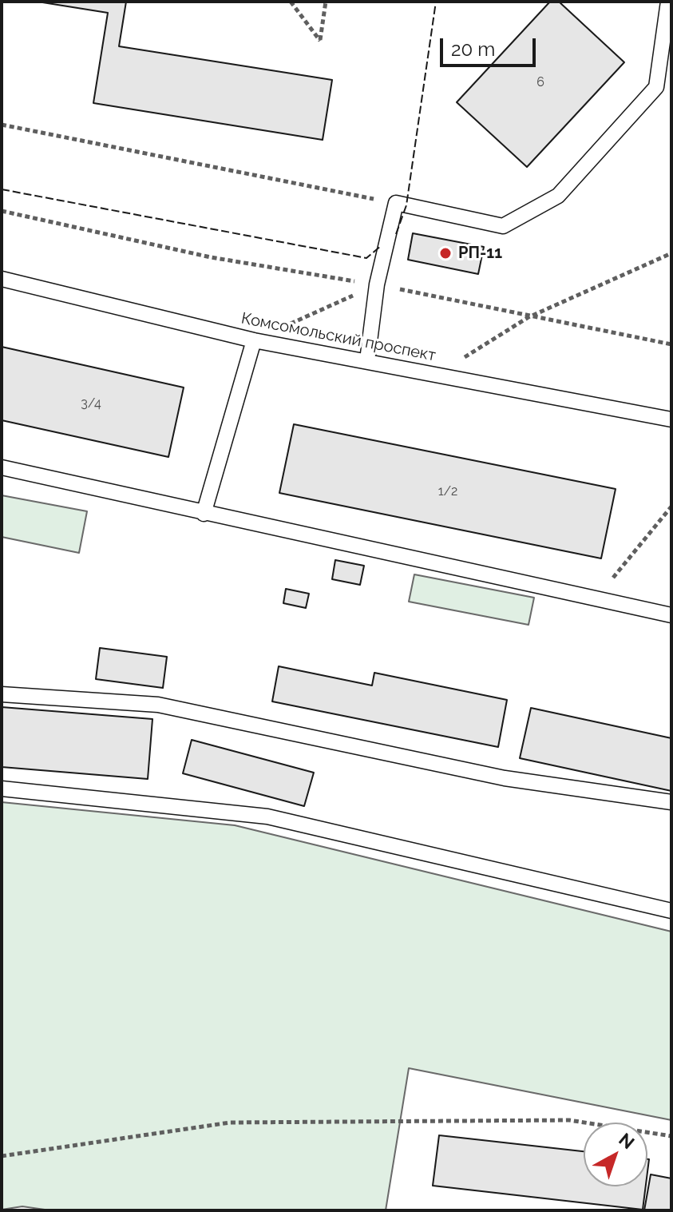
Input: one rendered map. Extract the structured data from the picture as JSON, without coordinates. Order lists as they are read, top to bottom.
{
  "streets": {
    "lane": ["Комсомольский проспект"]
  },
  "places": ["РП-11"],
  "house_numbers": ["6", "3/4", "1/2"],
  "scale_bar": "20 m",
  "north": "top right"
}
